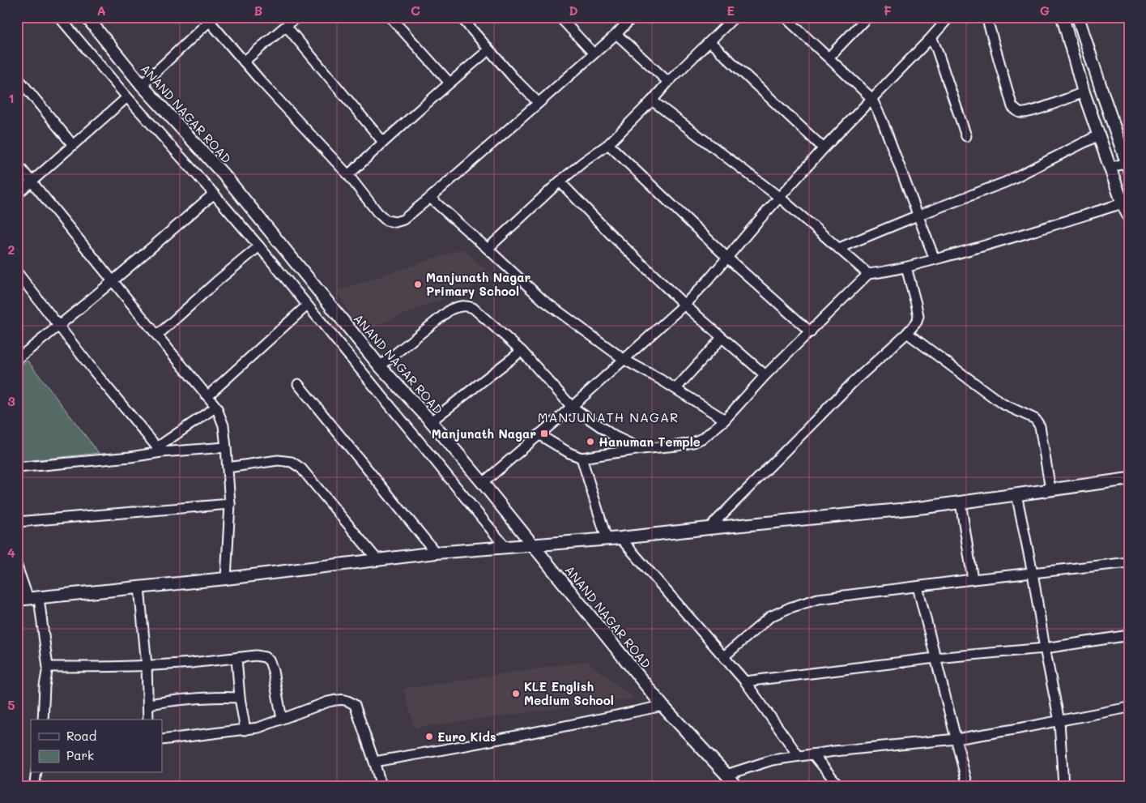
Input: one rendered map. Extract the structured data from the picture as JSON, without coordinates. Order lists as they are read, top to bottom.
{
  "streets": {
    "street": ["ANAND NAGAR ROAD"]
  },
  "districts": ["MANJUNATH NAGAR"],
  "places": {
    "other": [
      "Manjunath Nagar Primary School",
      "Hanuman Temple",
      "KLE English Medium School",
      "Euro Kids"
    ],
    "transit": ["Manjunath Nagar"]
  },
  "legend": ["Road", "Park"],
  "grid": {
    "columns": [
      "A",
      "B",
      "C",
      "D",
      "E",
      "F",
      "G"
    ],
    "rows": [
      "1",
      "2",
      "3",
      "4",
      "5"
    ]
  }
}
